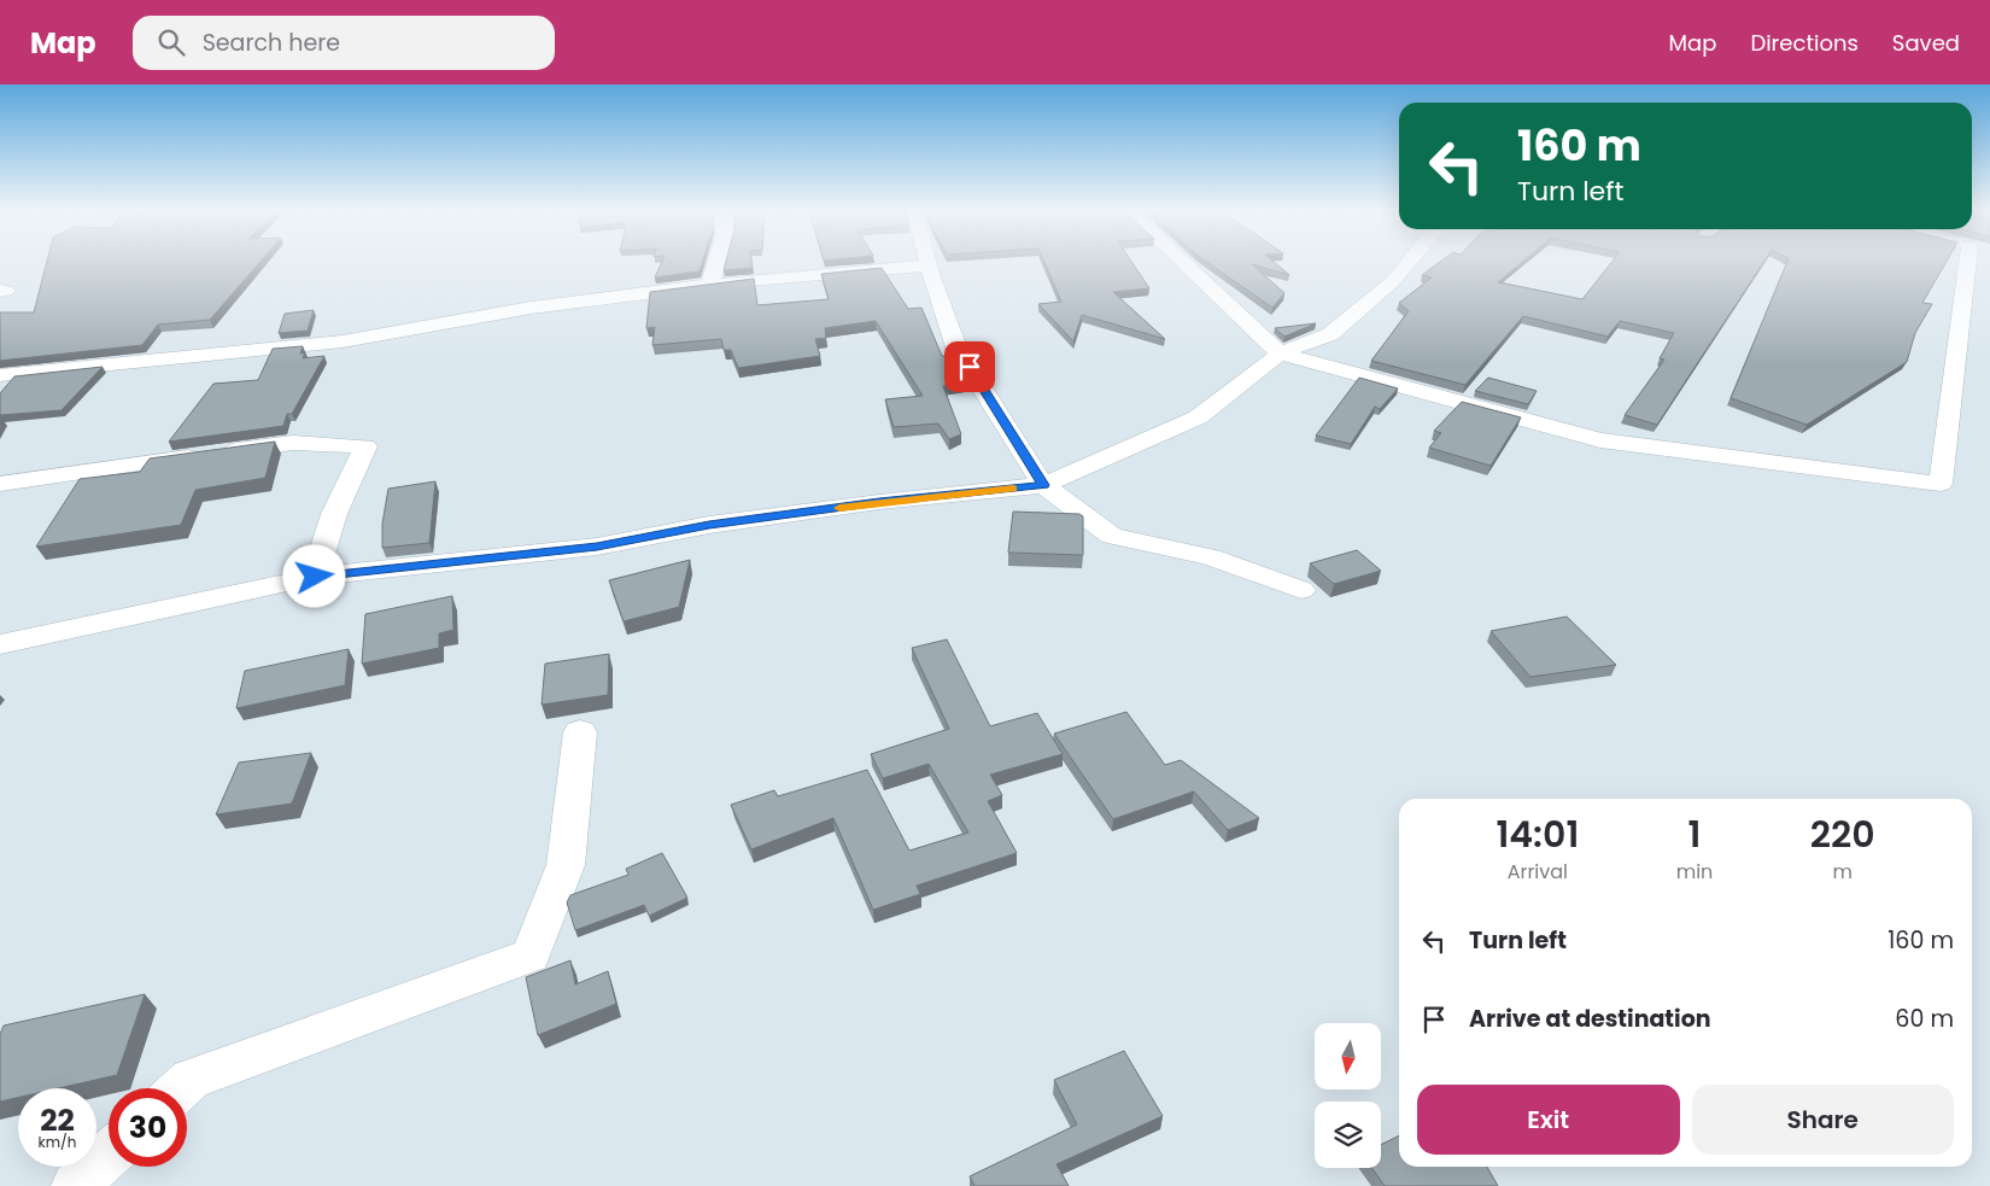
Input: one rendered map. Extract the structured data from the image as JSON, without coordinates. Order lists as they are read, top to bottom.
{
  "north": "bottom",
  "page": {
    "header": "Map",
    "search": "Search here",
    "nav": ["Map", "Directions", "Saved"],
    "turn": ["160 m", "Turn left"],
    "eta": [
      "14:01",
      "Arrival",
      "1",
      "min",
      "220",
      "m"
    ],
    "list": [
      {
        "name": "Turn left",
        "value": "160 m"
      },
      {
        "name": "Arrive at destination",
        "value": "60 m"
      }
    ],
    "buttons": ["Exit", "Share"],
    "speed": "22 km/h",
    "limit": "30"
  }
}
